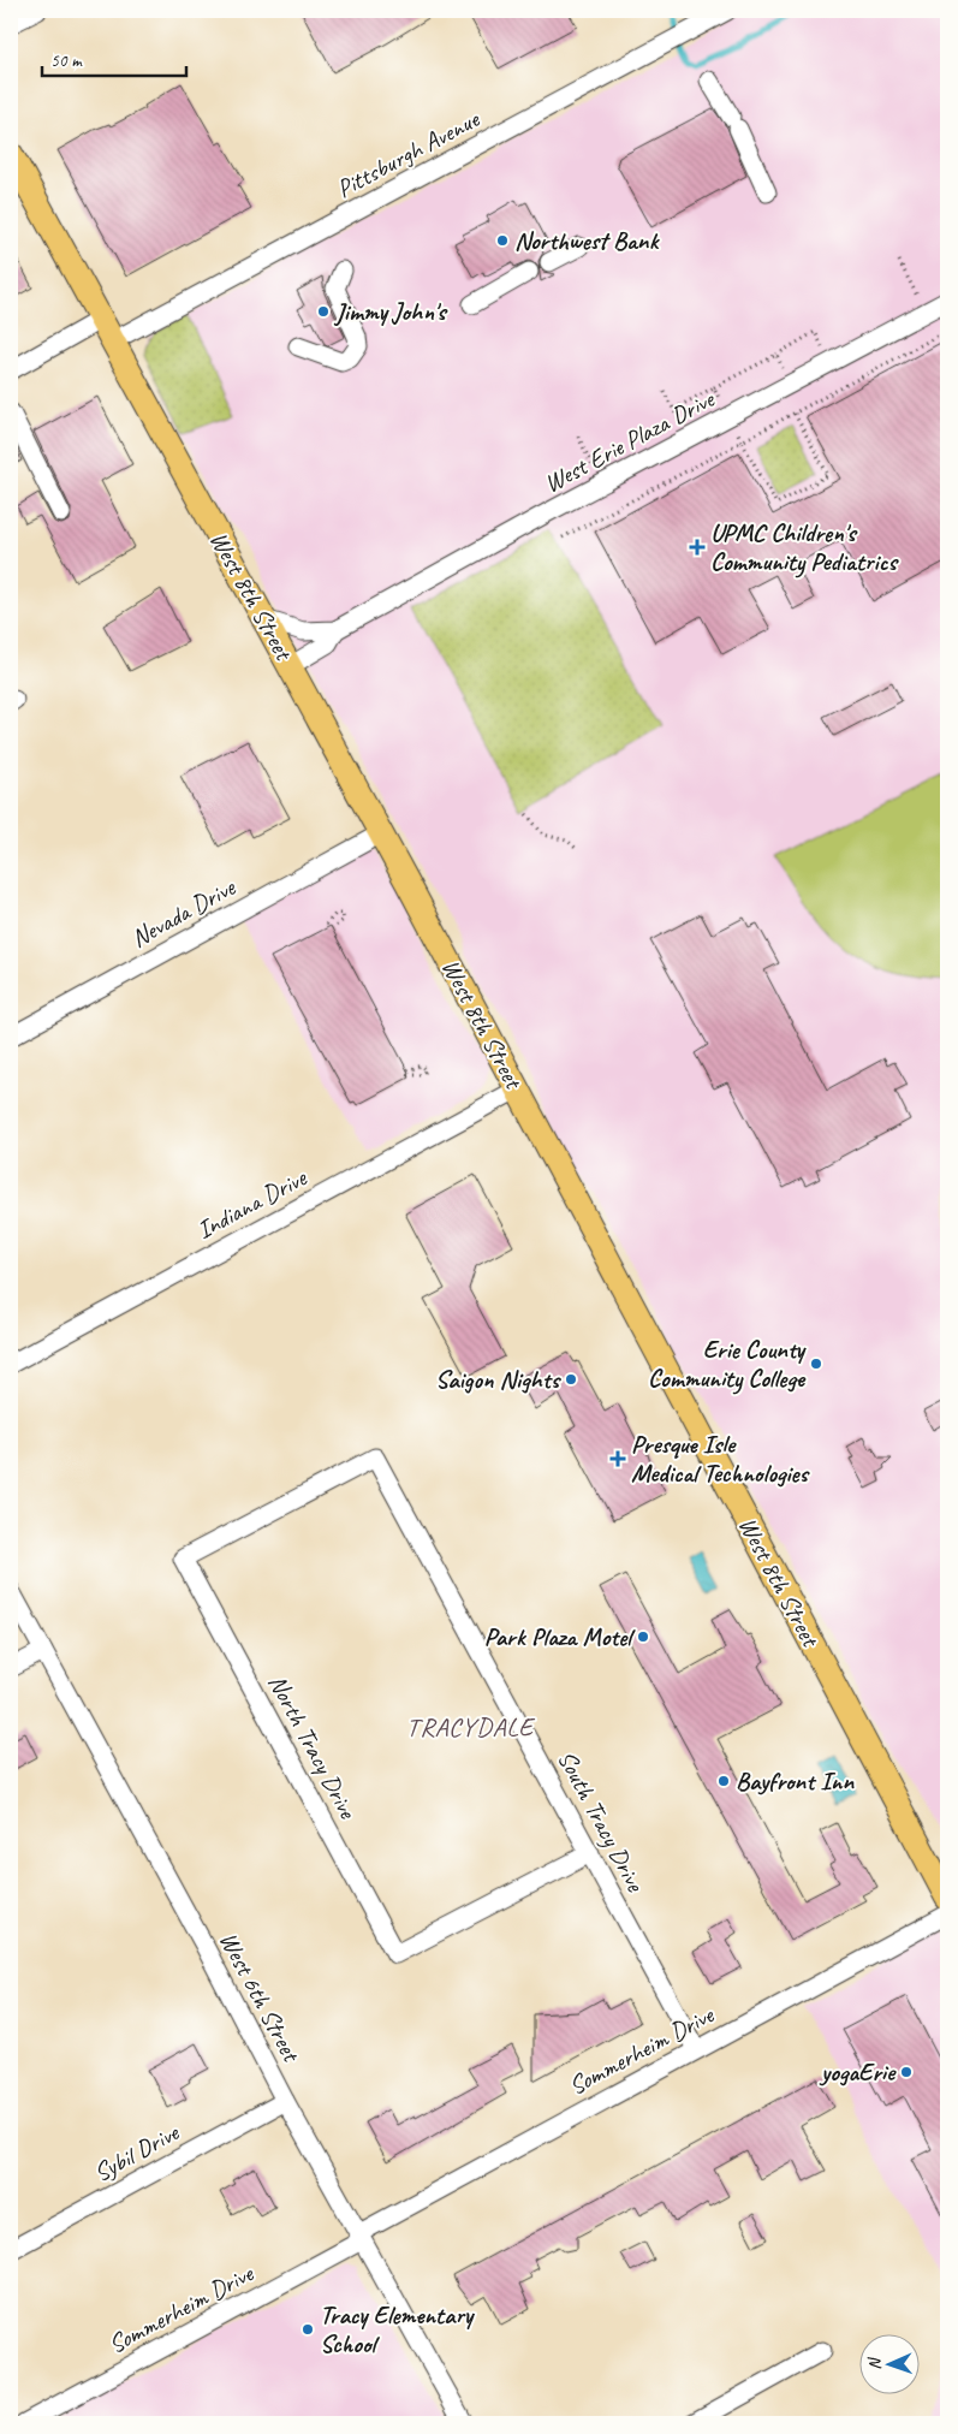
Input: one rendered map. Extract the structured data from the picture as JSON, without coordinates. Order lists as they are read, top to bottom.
{
  "streets": {
    "main road": ["West 8th Street"],
    "street": [
      "Pittsburgh Avenue",
      "West Erie Plaza Drive",
      "Nevada Drive",
      "Indiana Drive",
      "North Tracy Drive",
      "South Tracy Drive",
      "West 6th Street",
      "Sommerheim Drive",
      "Sybil Drive"
    ]
  },
  "crossings": [
    ["Pittsburgh Avenue", "West 8th Street"],
    ["West Erie Plaza Drive", "West 8th Street"],
    ["West 8th Street", "Nevada Drive"],
    ["West 8th Street", "Indiana Drive"],
    ["North Tracy Drive", "South Tracy Drive"],
    ["South Tracy Drive", "Sommerheim Drive"],
    ["West 6th Street", "Sommerheim Drive"],
    ["West 6th Street", "Sybil Drive"]
  ],
  "districts": ["TRACYDALE"],
  "places": {
    "other": [
      "Northwest Bank",
      "Jimmy John's",
      "Erie County Community College",
      "Saigon Nights",
      "Park Plaza Motel",
      "Bayfront Inn",
      "yogaErie",
      "Tracy Elementary School"
    ],
    "health": ["UPMC Children's Community Pediatrics", "Presque Isle Medical Technologies"]
  },
  "scale_bar": "50 m",
  "north": "left"
}
